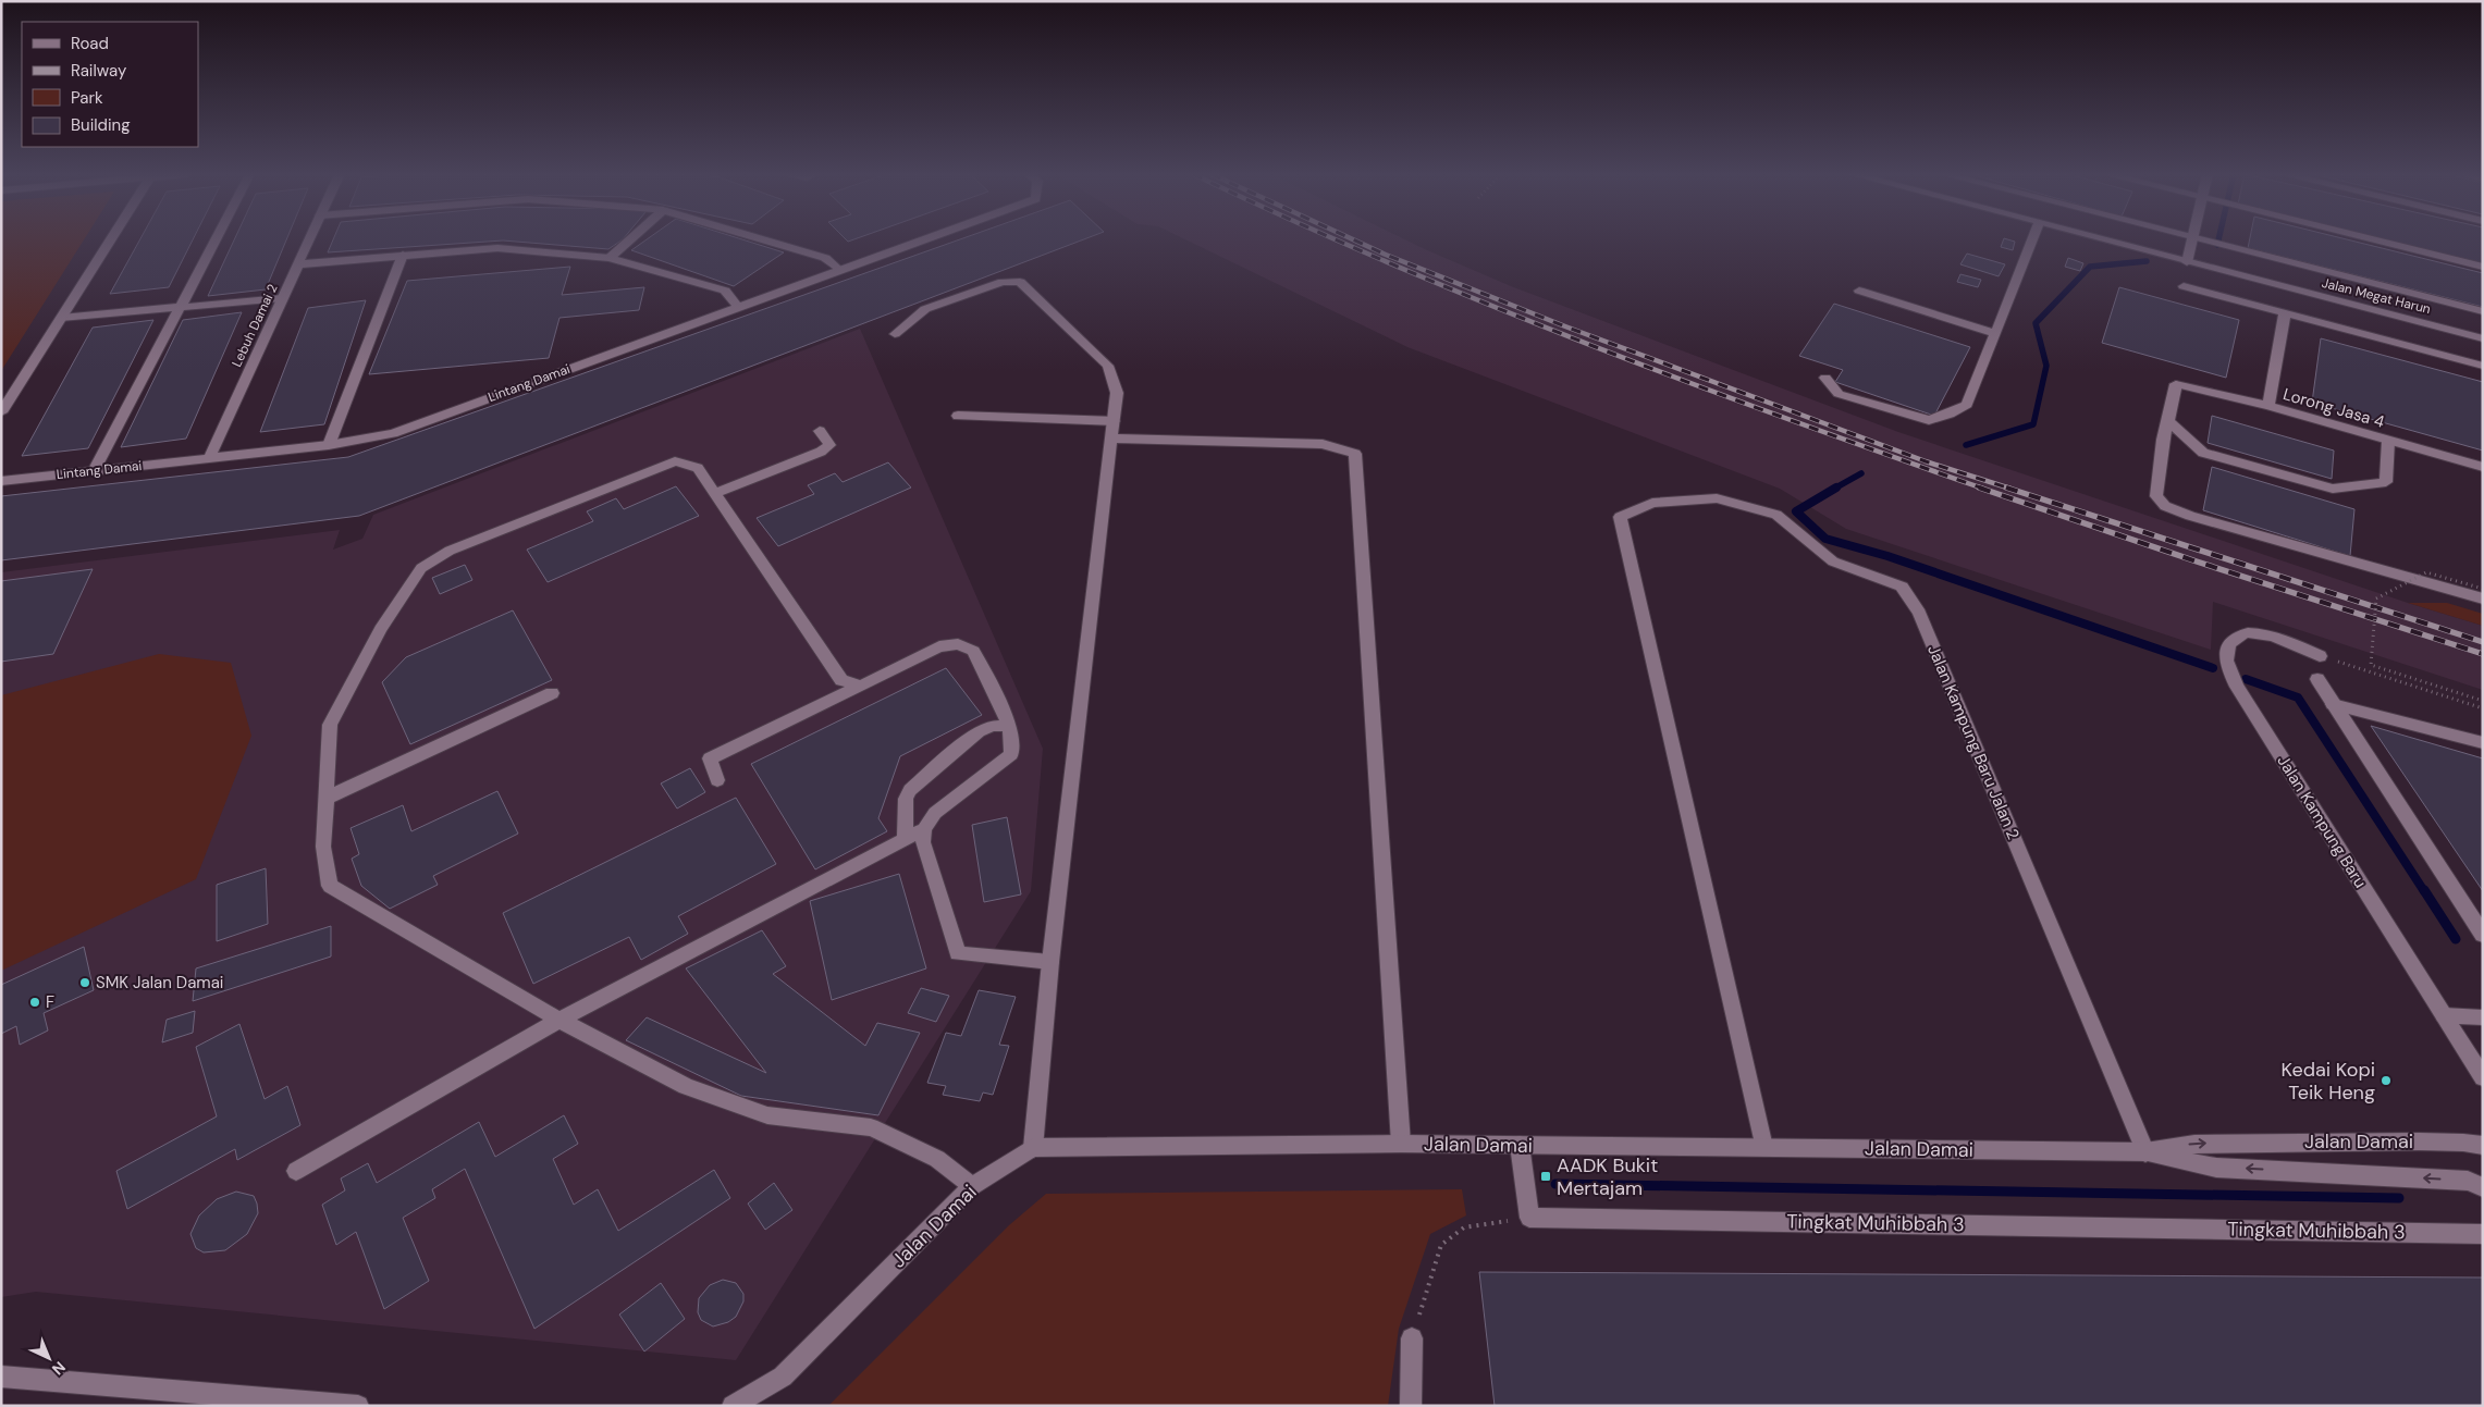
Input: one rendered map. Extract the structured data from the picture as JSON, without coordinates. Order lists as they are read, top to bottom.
{
  "streets": {
    "street": [
      "Jalan Megat Harun",
      "Lebuh Damai 2",
      "Lintang Damai",
      "Lorong Jasa 4",
      "Jalan Kampung Baru Jalan 2",
      "Jalan Kampung Baru",
      "Jalan Damai",
      "Tingkat Muhibbah 3"
    ]
  },
  "crossings": [
    ["Lebuh Damai 2", "Lintang Damai"],
    ["Jalan Kampung Baru Jalan 2", "Jalan Damai"]
  ],
  "places": {
    "other": ["SMK Jalan Damai", "F", "Kedai Kopi Teik Heng"],
    "transit": ["AADK Bukit Mertajam"]
  },
  "legend": [
    "Road",
    "Railway",
    "Park",
    "Building"
  ],
  "north": "bottom right"
}
